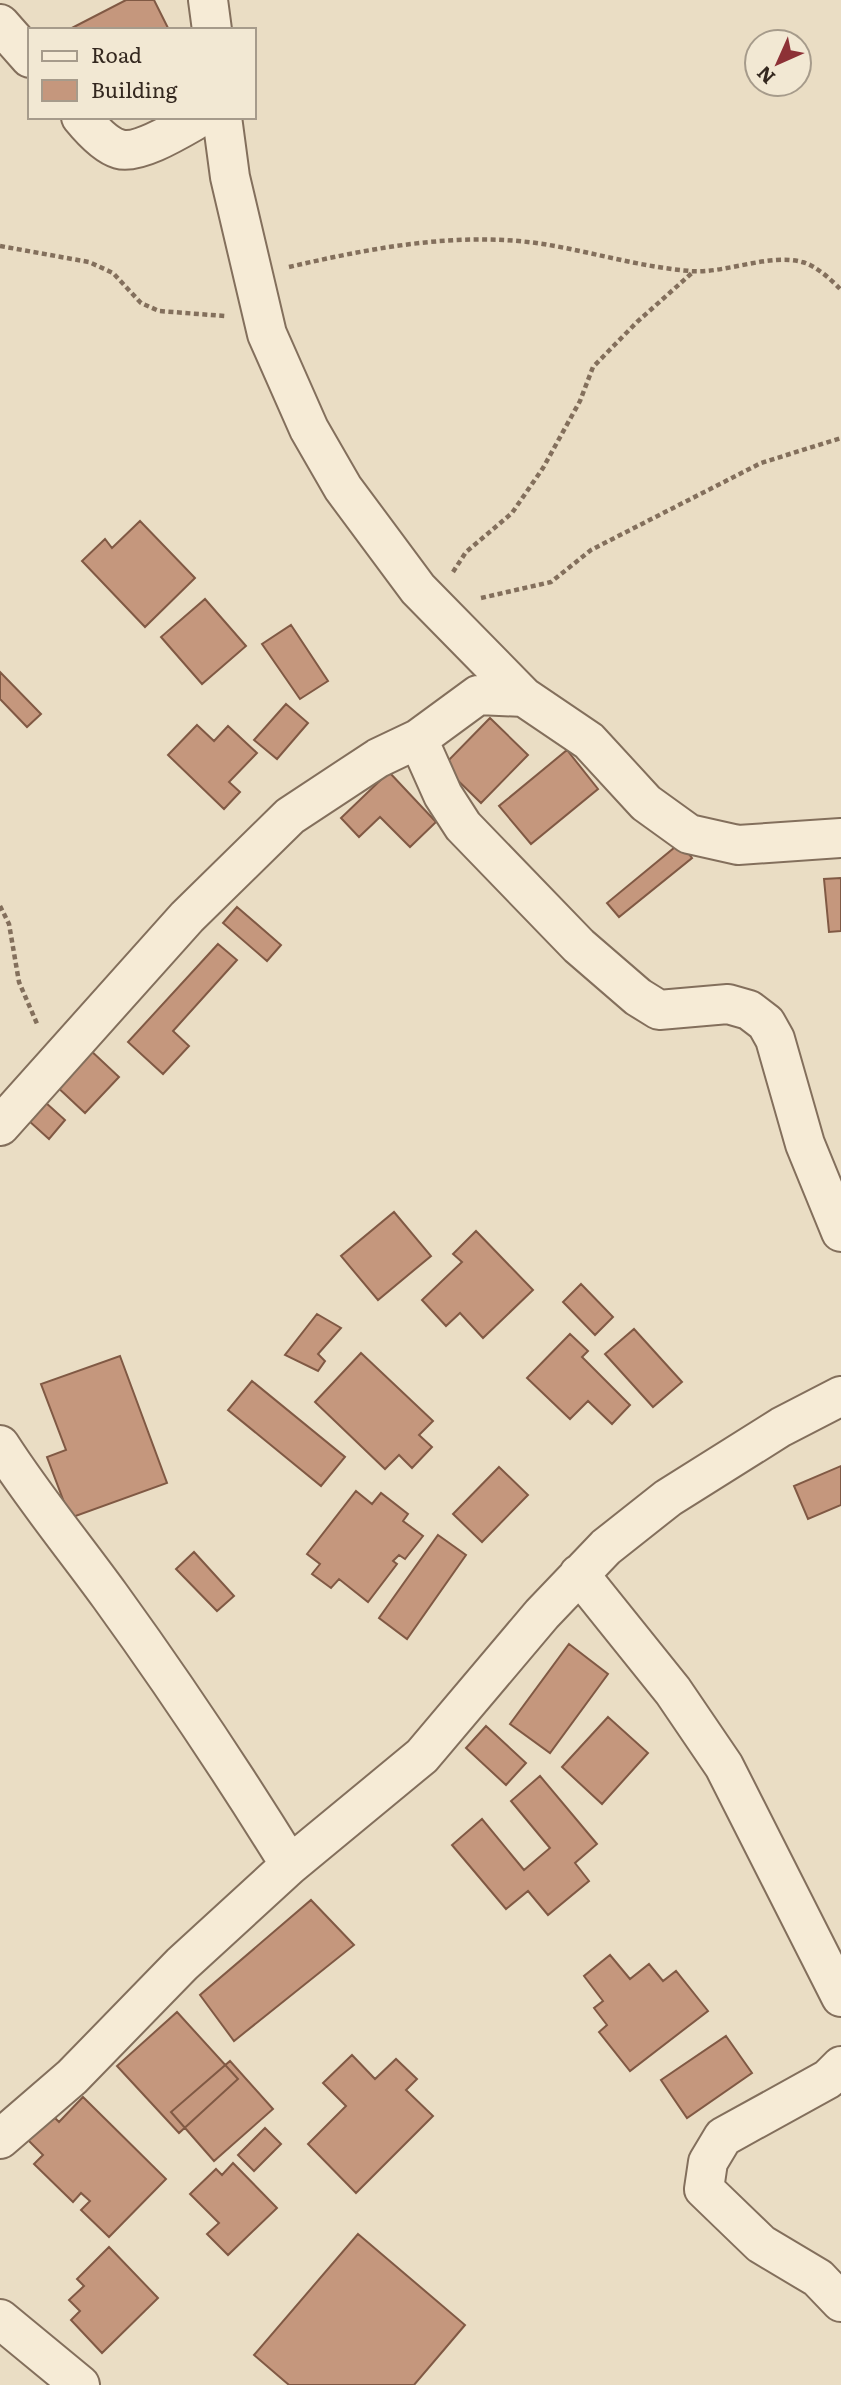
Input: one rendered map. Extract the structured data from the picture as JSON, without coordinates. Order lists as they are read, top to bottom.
{
  "legend": ["Road", "Building"],
  "north": "bottom left"
}
